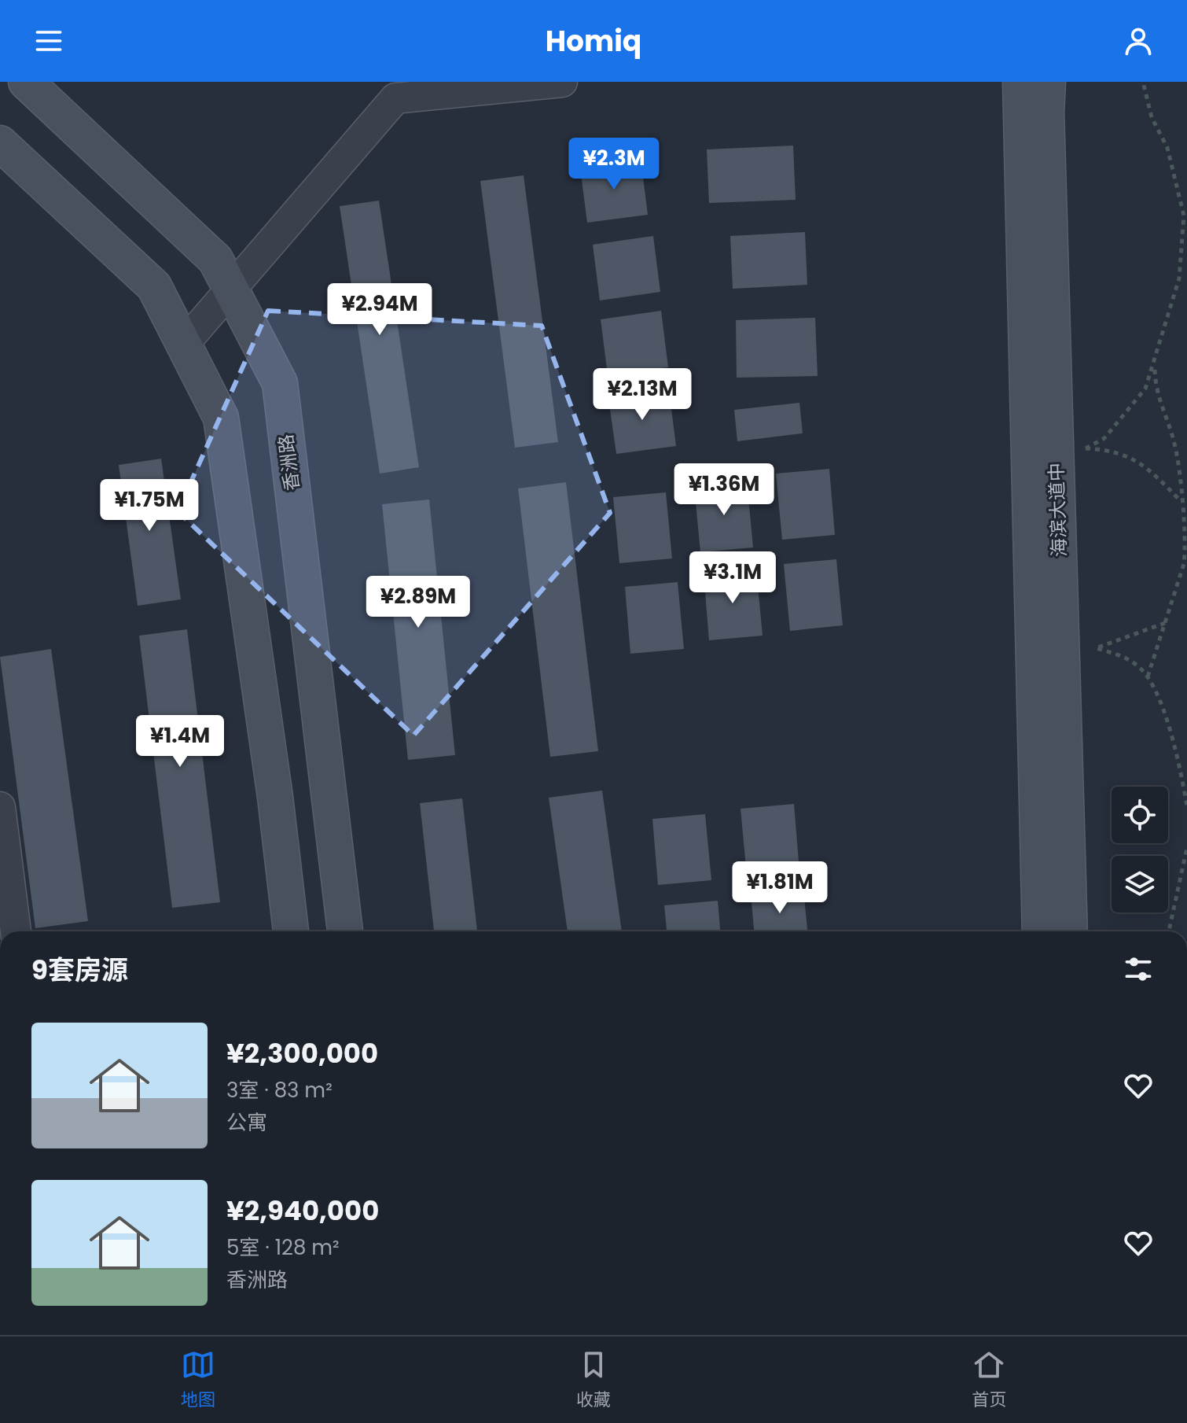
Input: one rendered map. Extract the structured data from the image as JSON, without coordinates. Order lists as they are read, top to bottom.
{
  "streets": {
    "main road": ["香洲路", "海滨大道中"]
  },
  "page": {
    "header": "Homiq",
    "price": [
      "¥2.3M",
      "¥2.94M",
      "¥2.13M",
      "¥1.36M",
      "¥1.75M",
      "¥3.1M",
      "¥2.89M",
      "¥1.4M",
      "¥1.81M"
    ],
    "heading": "9套房源",
    "list": [
      {
        "name": "¥2,300,000",
        "note": "3室 · 83 m² · 公寓"
      },
      {
        "name": "¥2,940,000",
        "note": "5室 · 128 m² · 香洲路"
      }
    ],
    "tabs": ["地图", "收藏", "首页"]
  }
}
